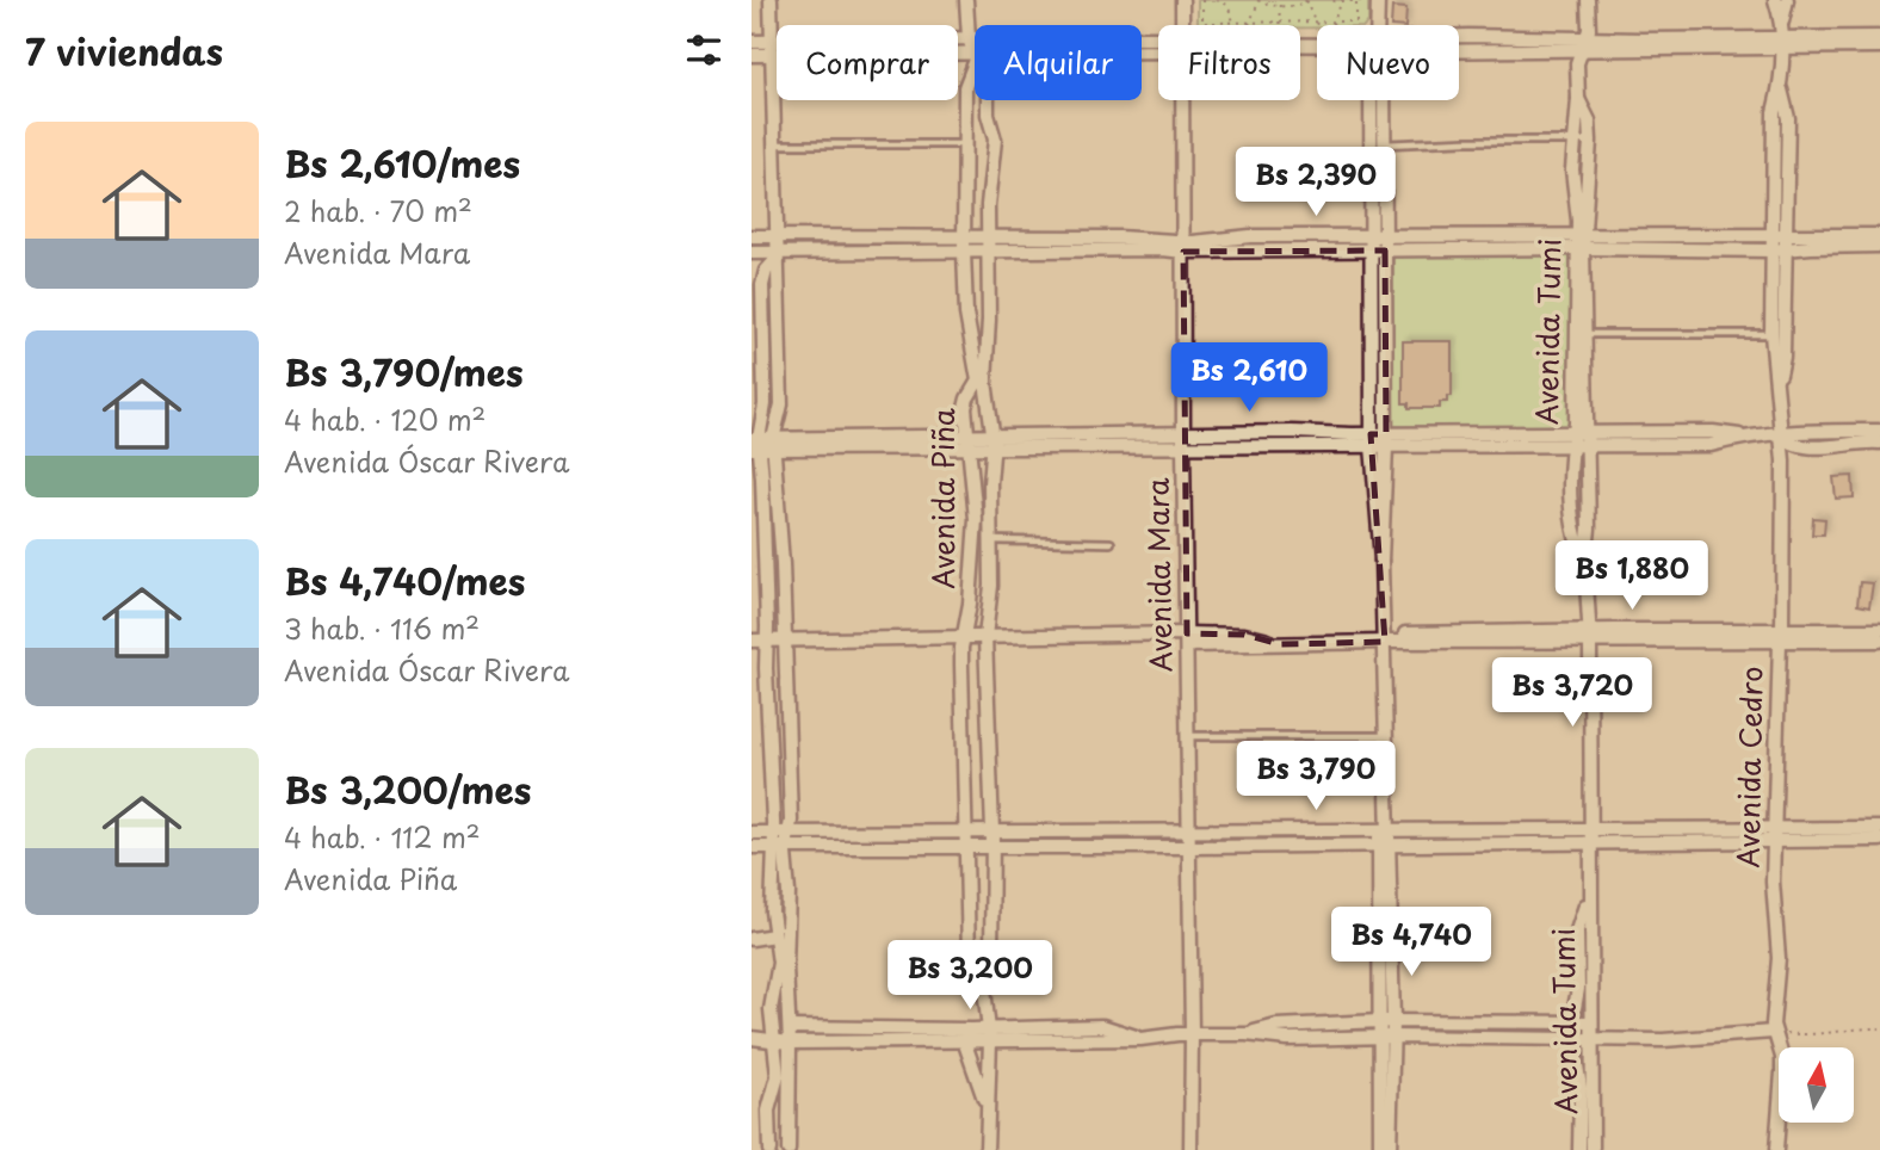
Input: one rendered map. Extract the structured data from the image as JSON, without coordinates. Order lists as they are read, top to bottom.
{
  "streets": {
    "street": [
      "Avenida Tumi",
      "Avenida Piña",
      "Avenida Mara",
      "Avenida Cedro"
    ]
  },
  "north": "top",
  "page": {
    "heading": "7 viviendas",
    "chip": [
      "Comprar",
      "Alquilar",
      "Filtros",
      "Nuevo"
    ],
    "list": [
      {
        "name": "Bs 2,610/mes",
        "note": "2 hab. · 70 m² · Avenida Mara"
      },
      {
        "name": "Bs 3,790/mes",
        "note": "4 hab. · 120 m² · Avenida Óscar Rivera"
      },
      {
        "name": "Bs 4,740/mes",
        "note": "3 hab. · 116 m² · Avenida Óscar Rivera"
      },
      {
        "name": "Bs 3,200/mes",
        "note": "4 hab. · 112 m² · Avenida Piña"
      }
    ],
    "price": [
      "Bs 2,390",
      "Bs 2,610",
      "Bs 1,880",
      "Bs 3,720",
      "Bs 3,790",
      "Bs 4,740",
      "Bs 3,200"
    ]
  }
}
